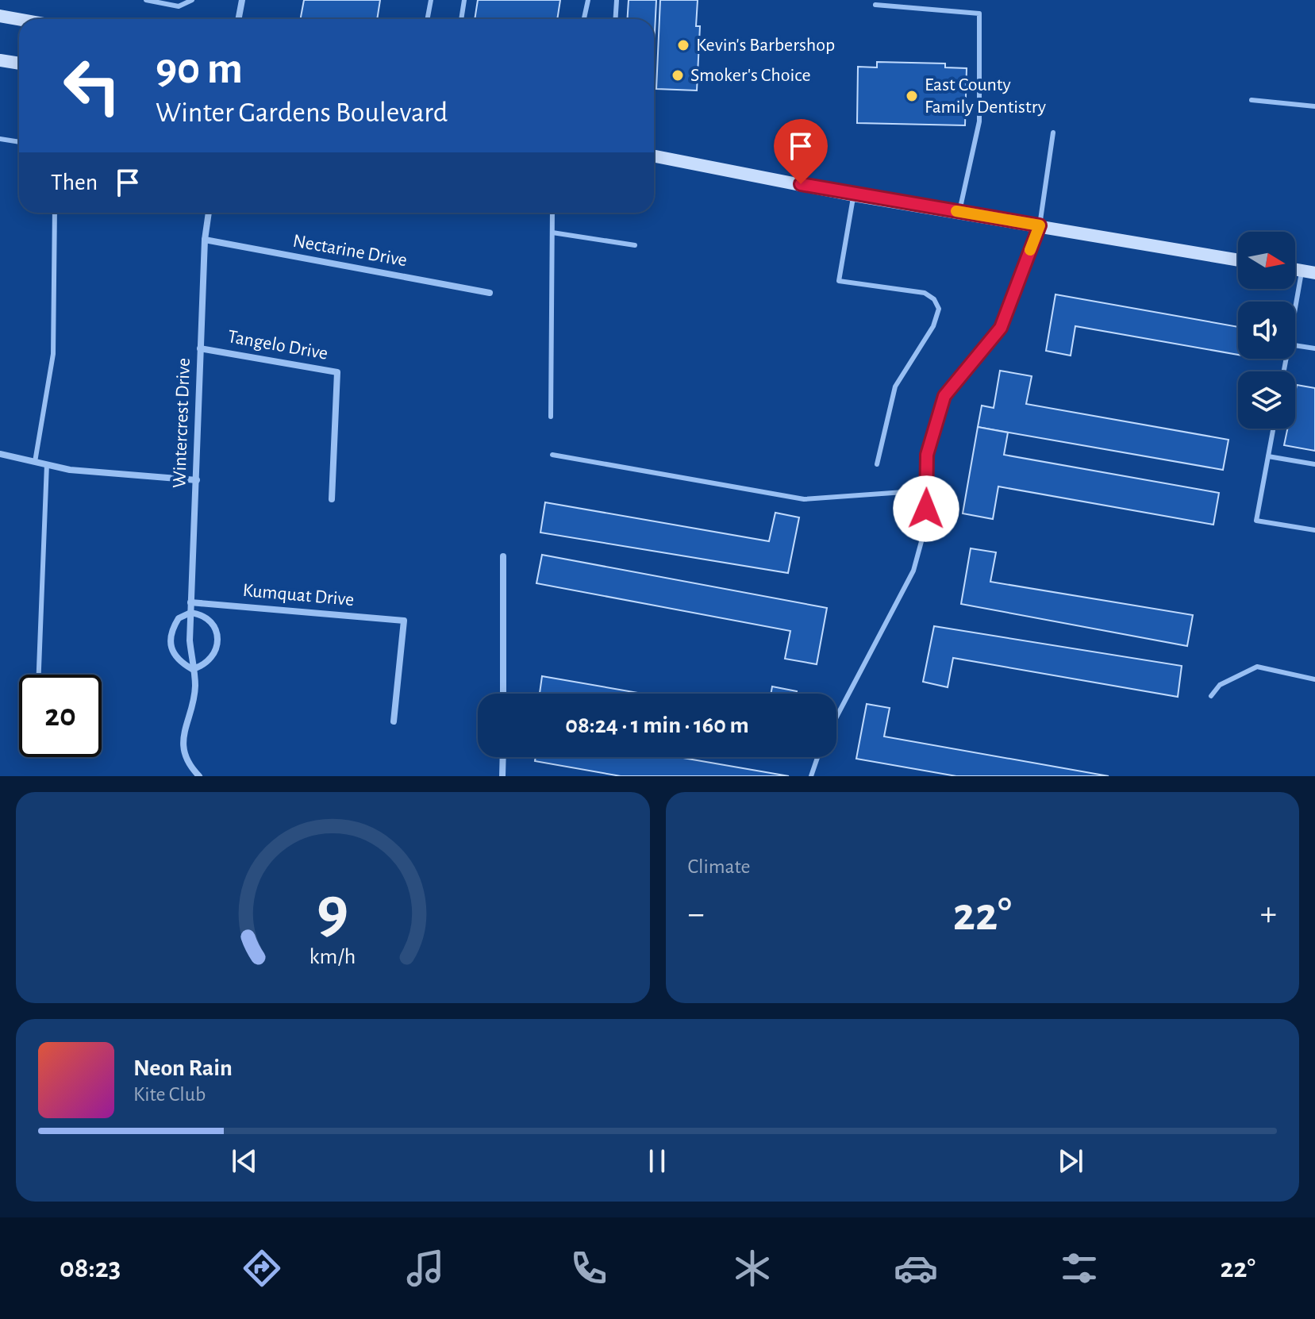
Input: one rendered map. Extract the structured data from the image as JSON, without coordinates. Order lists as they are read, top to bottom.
{
  "streets": {
    "street": [
      "Nectarine Drive",
      "Tangelo Drive",
      "Wintercrest Drive",
      "Kumquat Drive"
    ]
  },
  "crossings": [
    ["Nectarine Drive", "Wintercrest Drive"],
    ["Tangelo Drive", "Wintercrest Drive"],
    ["Wintercrest Drive", "Kumquat Drive"]
  ],
  "places": ["Kevin's Barbershop", "Smoker's Choice", "East County Family Dentistry"],
  "north": "right",
  "page": {
    "turn": ["90 m", "Winter Gardens Boulevard"],
    "then": "Then",
    "limit": "20",
    "trip": "08:24 · 1 min · 160 m",
    "tile": "Climate",
    "heat": ["−", "22°", "+"],
    "song": ["Neon Rain", "Kite Club"],
    "tabs": ["08:23", "22°"],
    "gauge": ["9", "km/h"]
  }
}
